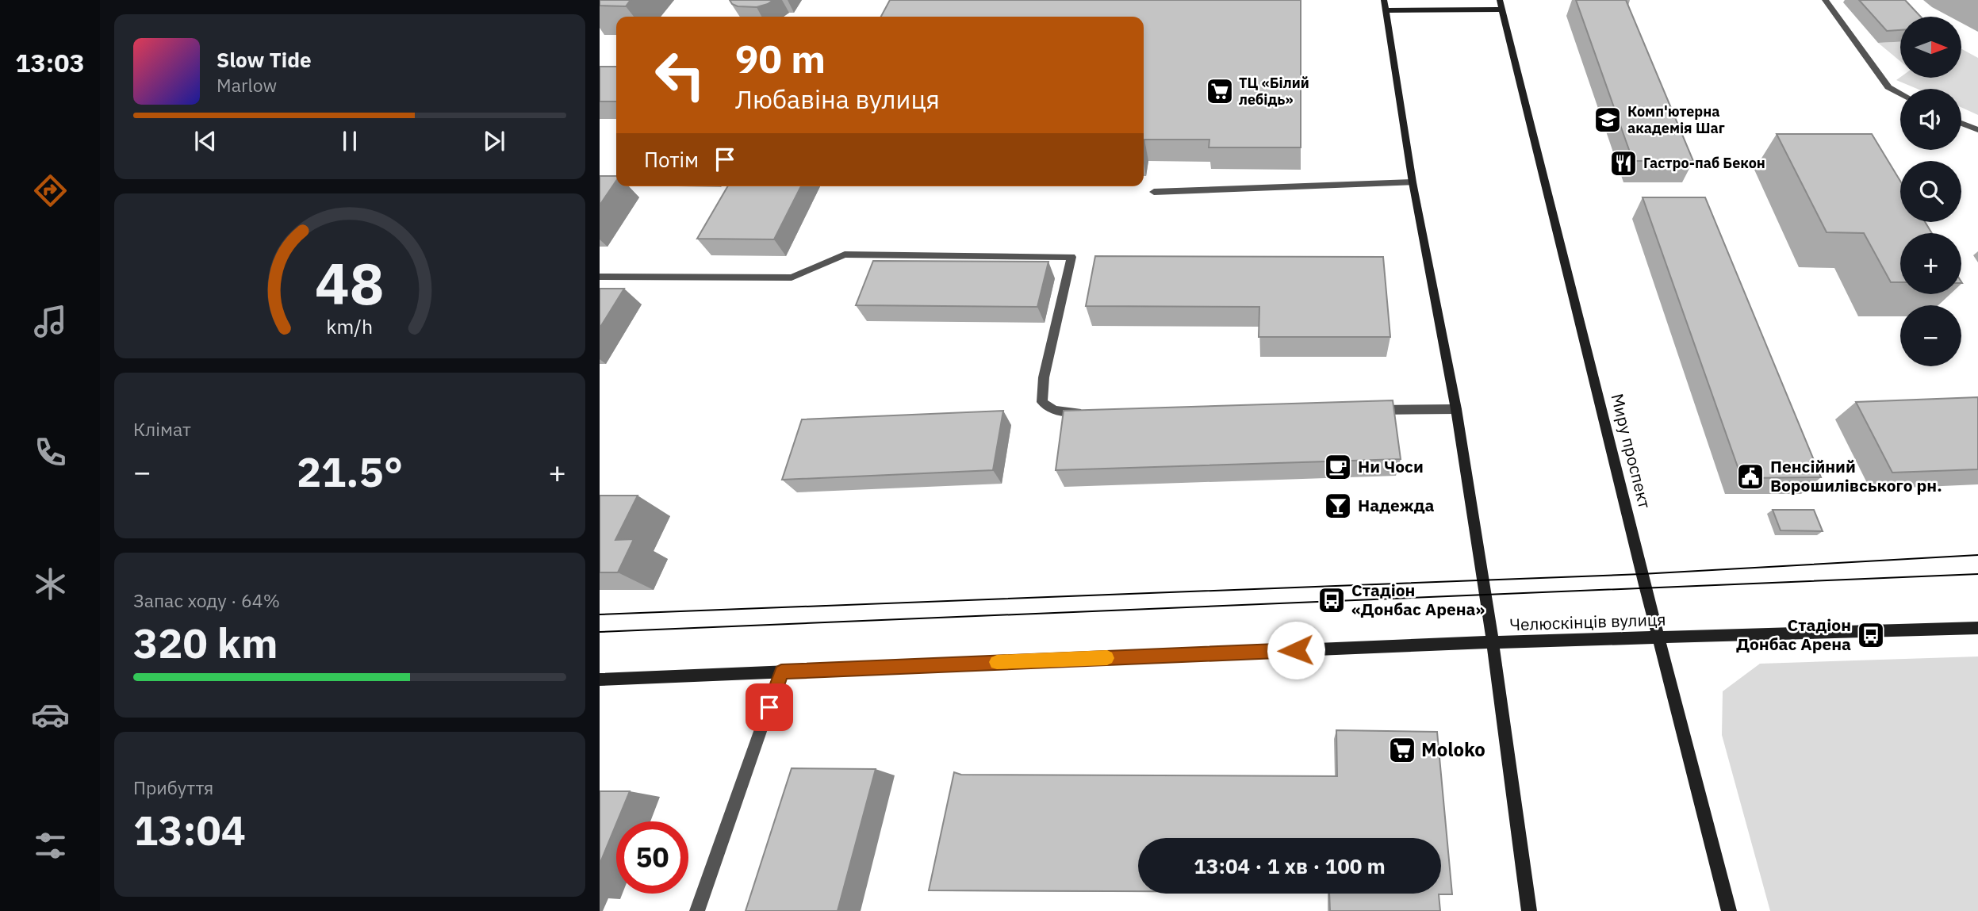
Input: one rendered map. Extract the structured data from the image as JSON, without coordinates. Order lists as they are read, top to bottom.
{
  "streets": {
    "main road": ["Миру проспект", "Челюскінців вулиця"]
  },
  "crossings": [
    ["Миру проспект", "Челюскінців вулиця"]
  ],
  "places": {
    "supermarket": ["ТЦ «Білий лебідь»", "Moloko"],
    "school or university": ["Комп'ютерна академія Шаг"],
    "restaurant": ["Гастро-паб Бекон"],
    "cafe": ["Ни Чоси"],
    "public building": ["Пенсійний Ворошилівського рн."],
    "bar": ["Надежда"],
    "bus stop": ["Стадіон «Донбас Арена»", "Стадіон Донбас Арена"]
  },
  "north": "right",
  "page": {
    "tabs": "13:03",
    "map_buttons": ["+", "−"],
    "turn": ["90 m", "Любавіна вулиця"],
    "song": ["Slow Tide", "Marlow"],
    "then": "Потім",
    "tile": [
      "Клімат",
      ["Запас ходу · 64%", "320 km"],
      ["Прибуття", "13:04"]
    ],
    "heat": ["−", "21.5°", "+"],
    "limit": "50",
    "trip": "13:04 · 1 хв · 100 m",
    "gauge": ["48", "km/h"]
  }
}
